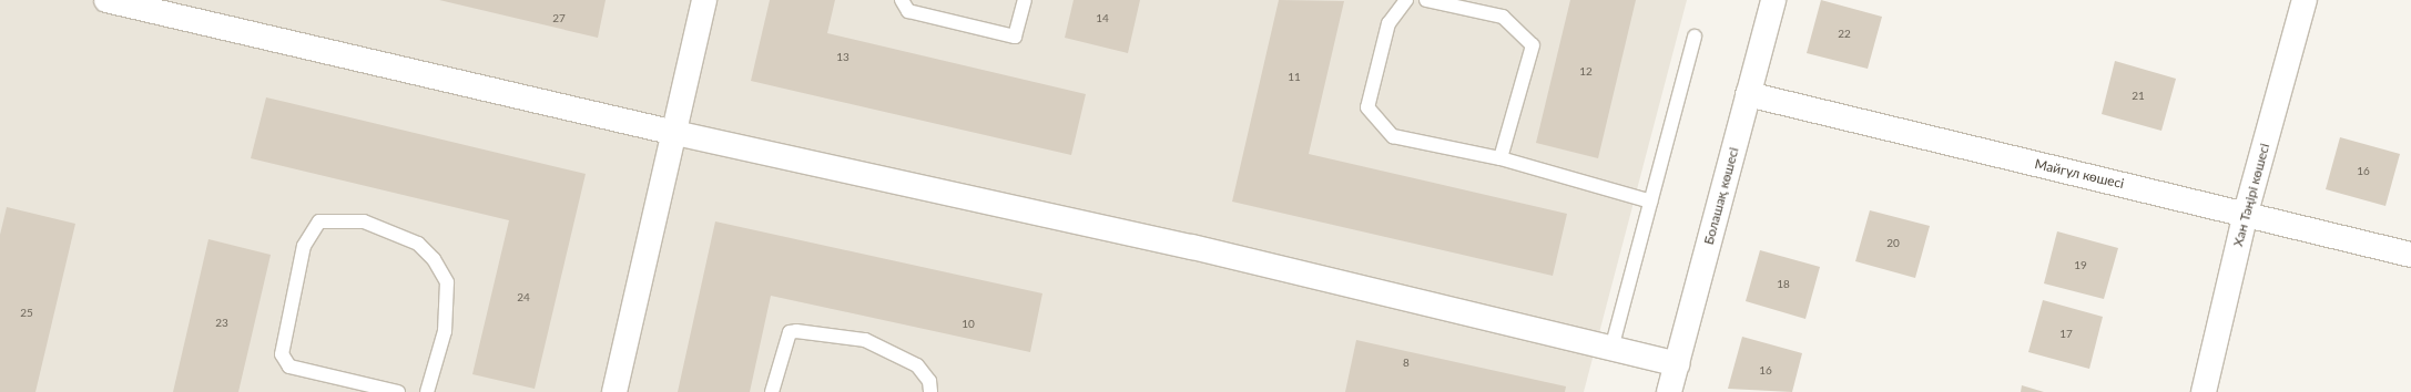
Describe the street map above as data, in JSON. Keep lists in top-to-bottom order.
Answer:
{
  "streets": {
    "street": ["Майгүл көшесі", "Хан Тәңірі көшесі", "Болашақ көшесі"]
  },
  "crossings": [
    ["Майгүл көшесі", "Хан Тәңірі көшесі"],
    ["Майгүл көшесі", "Болашақ көшесі"]
  ],
  "house_numbers": [
    "27",
    "14",
    "22",
    "13",
    "12",
    "11",
    "21",
    "16",
    "20",
    "19",
    "18",
    "24",
    "25",
    "23",
    "10",
    "17",
    "8",
    "16"
  ]
}
